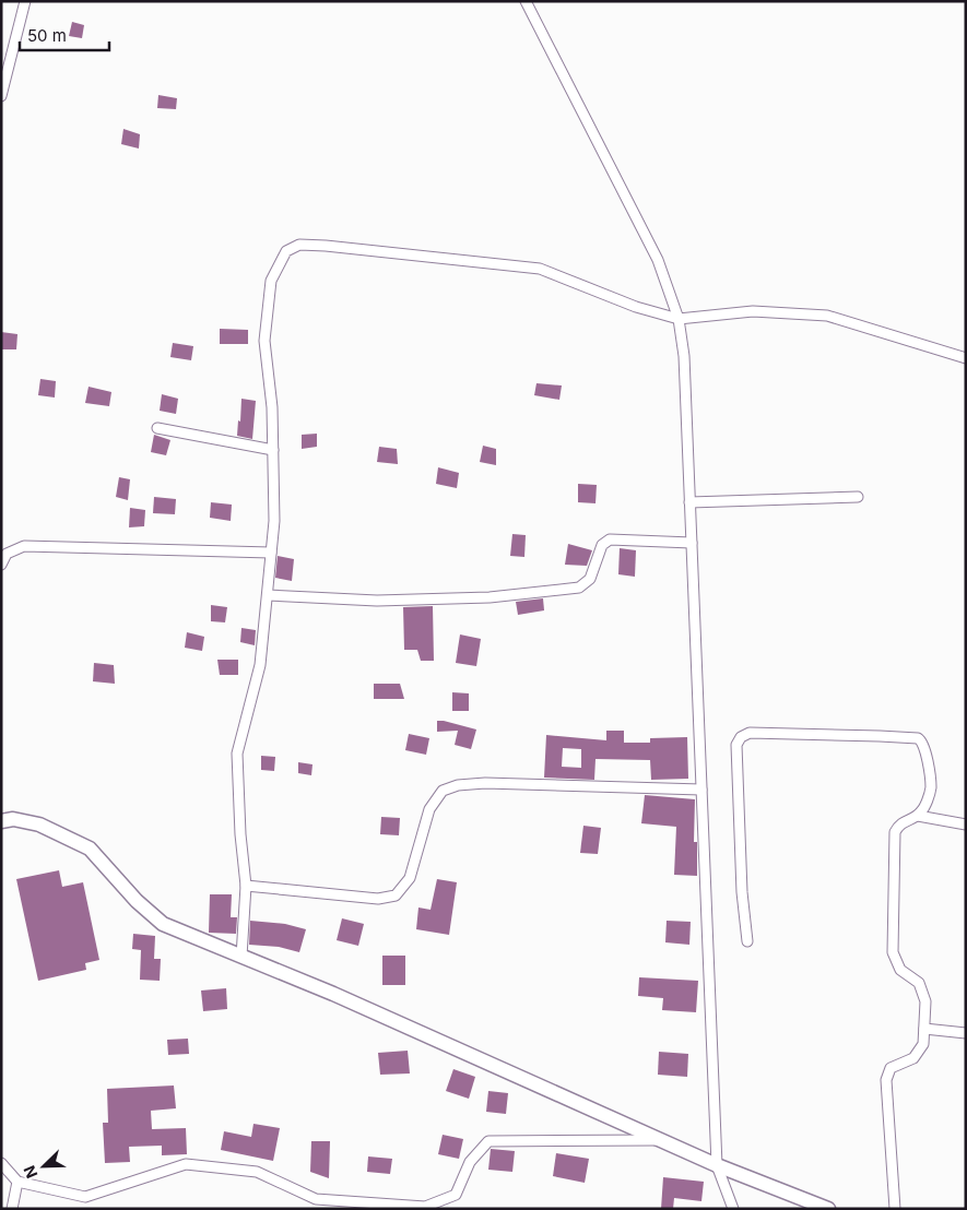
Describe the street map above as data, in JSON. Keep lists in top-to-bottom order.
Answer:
{
  "scale_bar": "50 m",
  "north": "bottom left"
}
